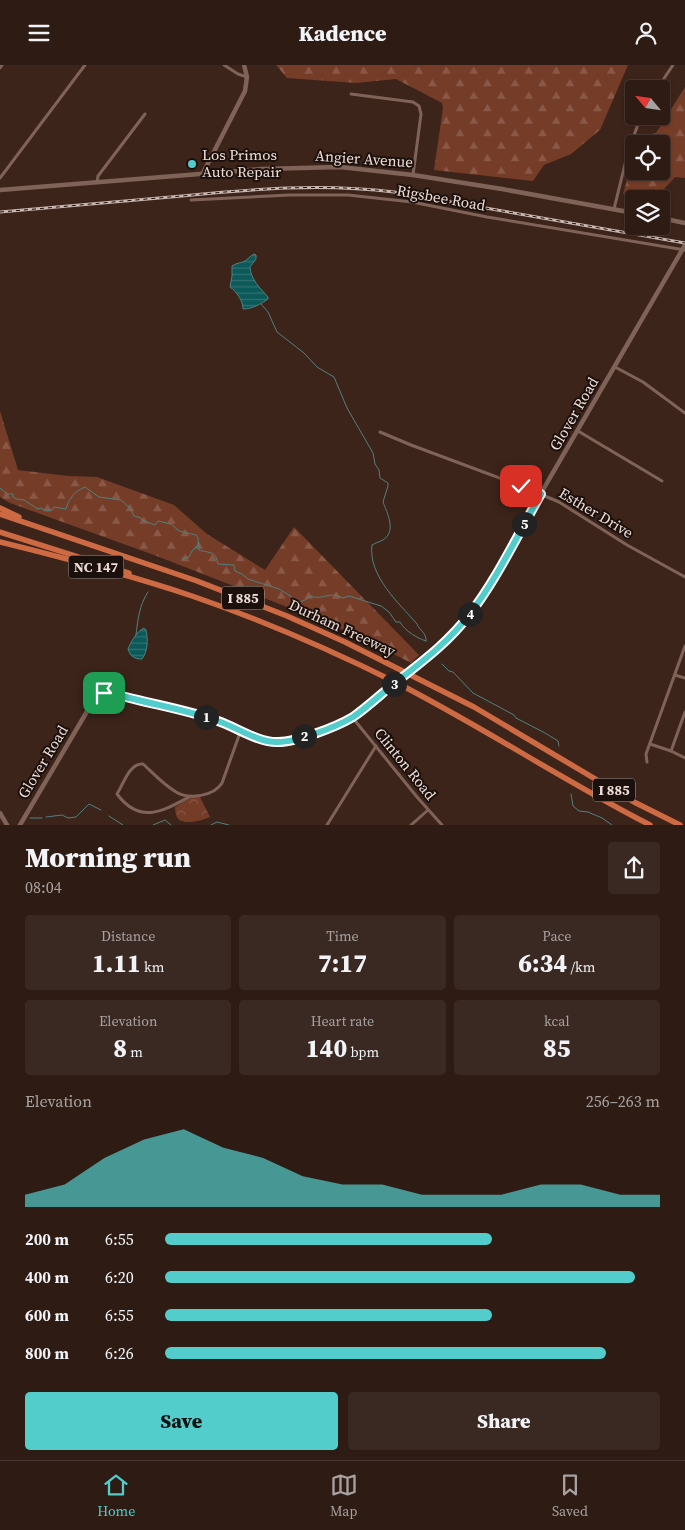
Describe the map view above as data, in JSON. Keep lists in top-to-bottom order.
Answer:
{
  "streets": {
    "highway": ["NC 147", "I 885", "Durham Freeway"],
    "street": [
      "Angier Avenue",
      "Rigsbee Road",
      "Glover Road",
      "Esther Drive",
      "Clinton Road"
    ]
  },
  "crossings": [
    ["Rigsbee Road", "Glover Road"],
    ["Glover Road", "Esther Drive"],
    ["Glover Road", "Clinton Road"],
    ["I 885", "Durham Freeway"]
  ],
  "places": ["Los Primos Auto Repair"],
  "north": "top left",
  "page": {
    "header": "Kadence",
    "pins": [
      "5",
      "4",
      "3",
      "1",
      "2"
    ],
    "heading": ["Morning run", "08:04"],
    "stats": [
      ["Distance", "1.11 km"],
      ["Time", "7:17"],
      ["Pace", "6:34 /km"],
      ["Elevation", "8 m"],
      ["Heart rate", "140 bpm"],
      ["kcal", "85"]
    ],
    "chart": ["Elevation", "256–263 m"],
    "list": [
      {
        "name": "200 m",
        "note": "6:55"
      },
      {
        "name": "400 m",
        "note": "6:20"
      },
      {
        "name": "600 m",
        "note": "6:55"
      },
      {
        "name": "800 m",
        "note": "6:26"
      }
    ],
    "buttons": ["Save", "Share"],
    "tabs": ["Home", "Map", "Saved"]
  }
}
